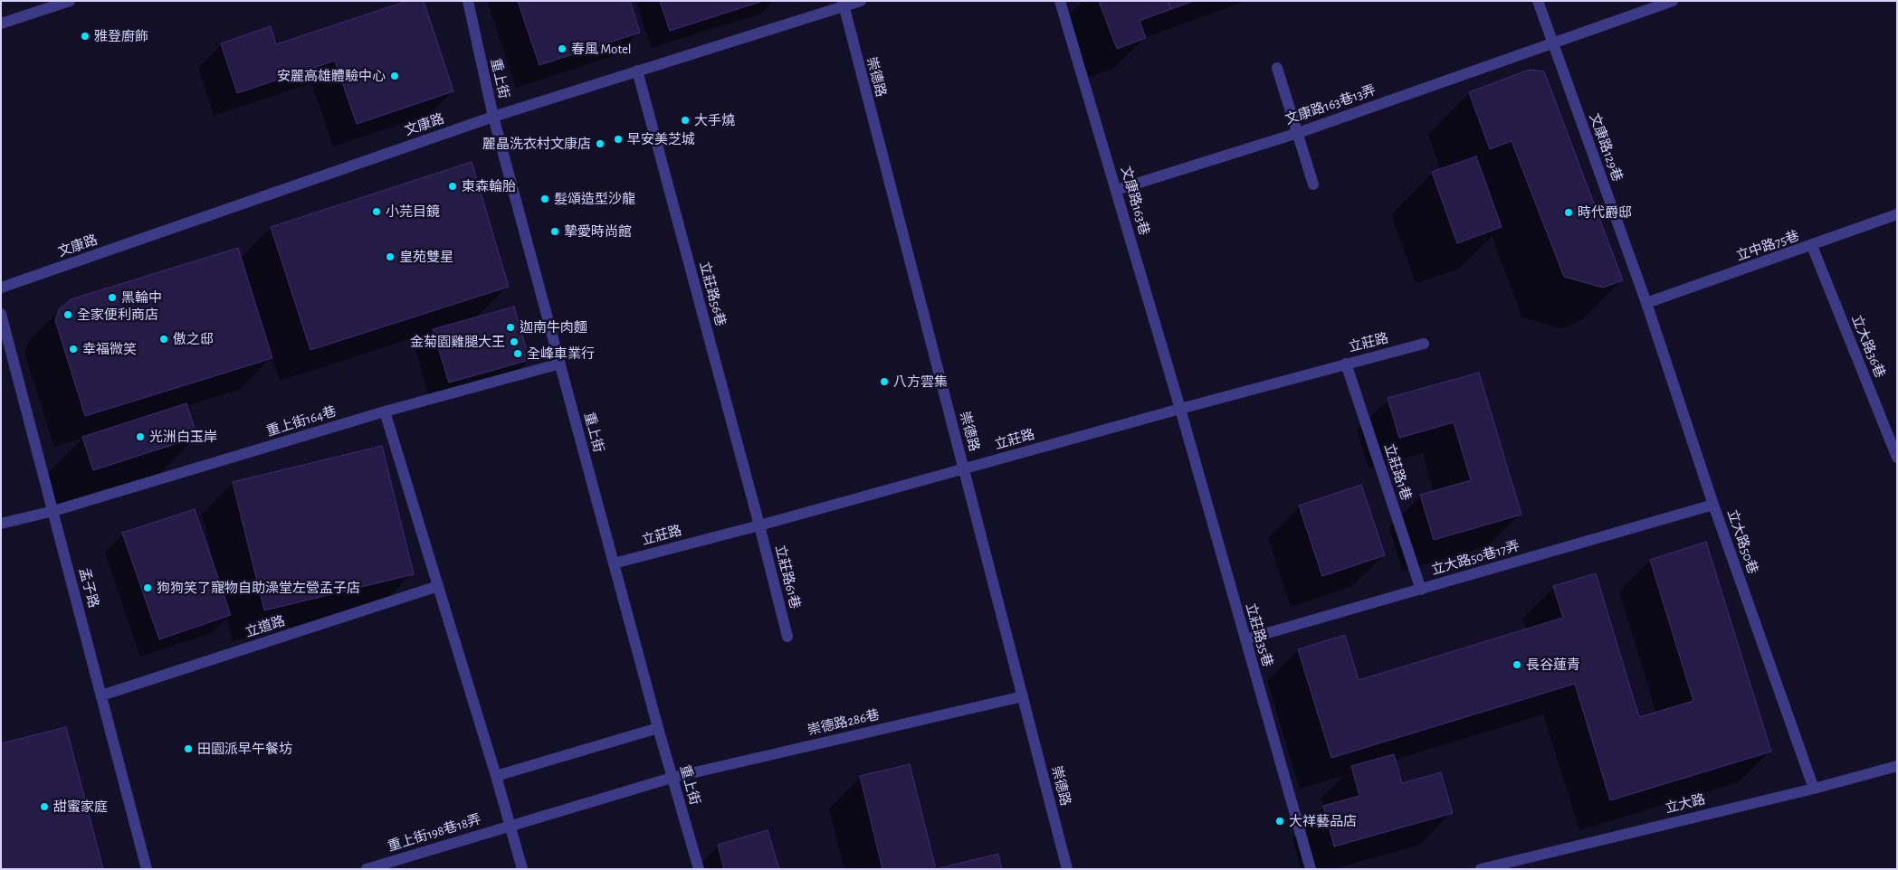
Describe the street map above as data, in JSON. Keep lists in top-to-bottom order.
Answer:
{
  "streets": {
    "street": [
      "崇德路",
      "重上街",
      "文康路163巷13弄",
      "文康路",
      "文康路129巷",
      "文康路163巷",
      "立中路75巷",
      "立莊路56巷",
      "立莊路",
      "立大路36巷",
      "重上街164巷",
      "立莊路1巷",
      "立大路50巷",
      "立大路50巷17弄",
      "立莊路61巷",
      "孟子路",
      "立道路",
      "立莊路35巷",
      "崇德路286巷",
      "立大路",
      "重上街198巷18弄"
    ]
  },
  "crossings": [
    ["崇德路", "文康路"],
    ["崇德路", "立莊路"],
    ["崇德路", "崇德路286巷"],
    ["重上街", "文康路"],
    ["重上街", "立莊路"],
    ["重上街", "重上街164巷"],
    ["重上街", "崇德路286巷"],
    ["文康路163巷13弄", "文康路129巷"],
    ["文康路163巷13弄", "文康路163巷"],
    ["文康路", "立莊路56巷"],
    ["文康路129巷", "立中路75巷"],
    ["文康路129巷", "立大路50巷"],
    ["文康路163巷", "立莊路"],
    ["文康路163巷", "立莊路35巷"],
    ["立中路75巷", "立大路36巷"],
    ["立中路75巷", "立大路50巷"],
    ["立莊路56巷", "立莊路"],
    ["立莊路56巷", "立莊路61巷"],
    ["立莊路", "立莊路1巷"],
    ["立莊路", "立莊路61巷"],
    ["立莊路", "立莊路35巷"],
    ["重上街164巷", "孟子路"],
    ["立莊路1巷", "立大路50巷17弄"],
    ["立大路50巷", "立大路50巷17弄"],
    ["立大路50巷", "立大路"],
    ["立大路50巷17弄", "立莊路35巷"],
    ["孟子路", "立道路"],
    ["崇德路286巷", "重上街198巷18弄"]
  ],
  "places": [
    "雅登廚飾",
    "春風 Motel",
    "安麗高雄體驗中心",
    "大手燒",
    "早安美芝城",
    "麗晶洗衣村文康店",
    "東森輪胎",
    "髮頌造型沙龍",
    "小芫目鏡",
    "時代爵邸",
    "摯愛時尚館",
    "皇苑雙星",
    "黑輪中",
    "全家便利商店",
    "迦南牛肉麵",
    "傲之邸",
    "金菊園雞腿大王",
    "幸福微笑",
    "全峰車業行",
    "八方雲集",
    "光洲白玉岸",
    "狗狗笑了寵物自助澡堂左營孟子店",
    "長谷蓮青",
    "田園派早午餐坊",
    "甜蜜家庭",
    "大祥藝品店"
  ]
}
